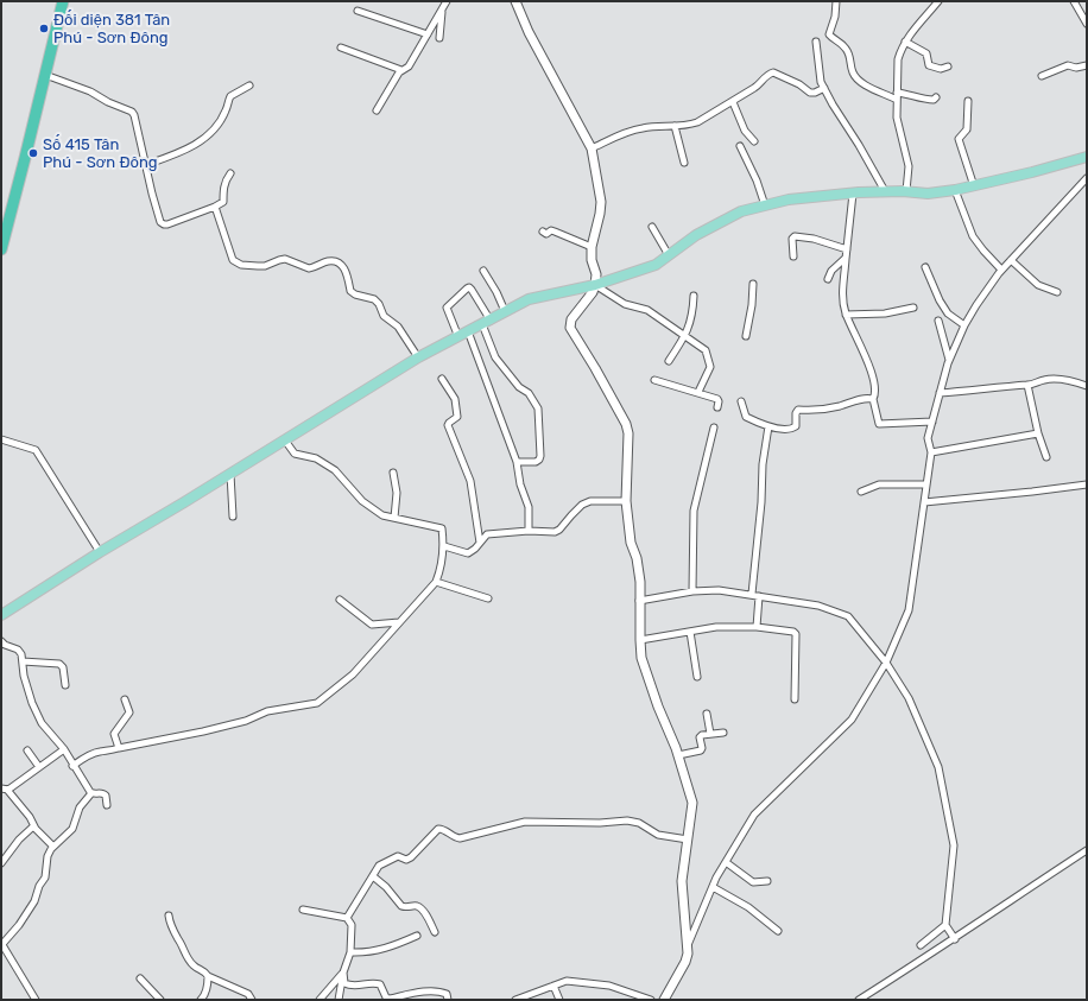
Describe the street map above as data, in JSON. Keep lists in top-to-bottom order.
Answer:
{
  "places": ["Đối diện 381 Tân Phú - Sơn Đông", "Số 415 Tân Phú - Sơn Đông"]
}
